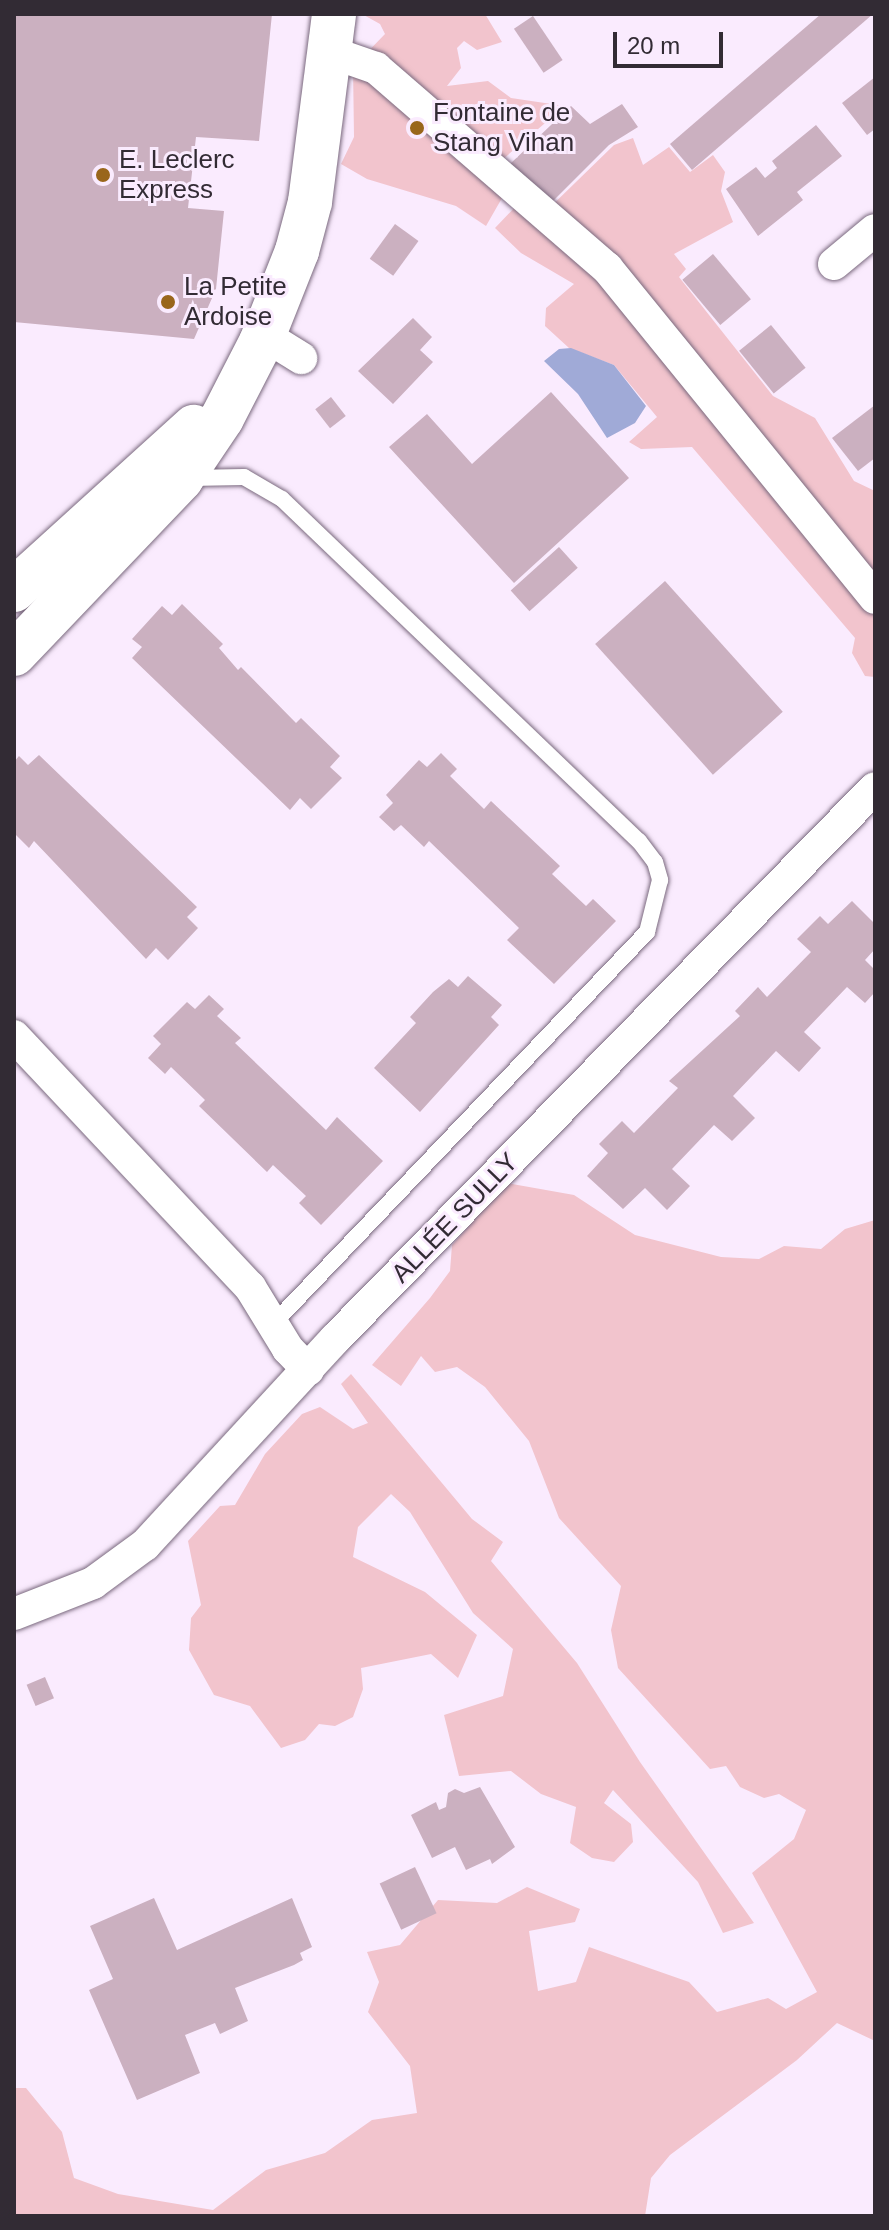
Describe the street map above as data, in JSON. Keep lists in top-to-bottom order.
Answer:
{
  "streets": {
    "street": ["ALLÉE SULLY"]
  },
  "places": ["Fontaine de Stang Vihan", "E. Leclerc Express", "La Petite Ardoise"],
  "scale_bar": "20 m"
}
